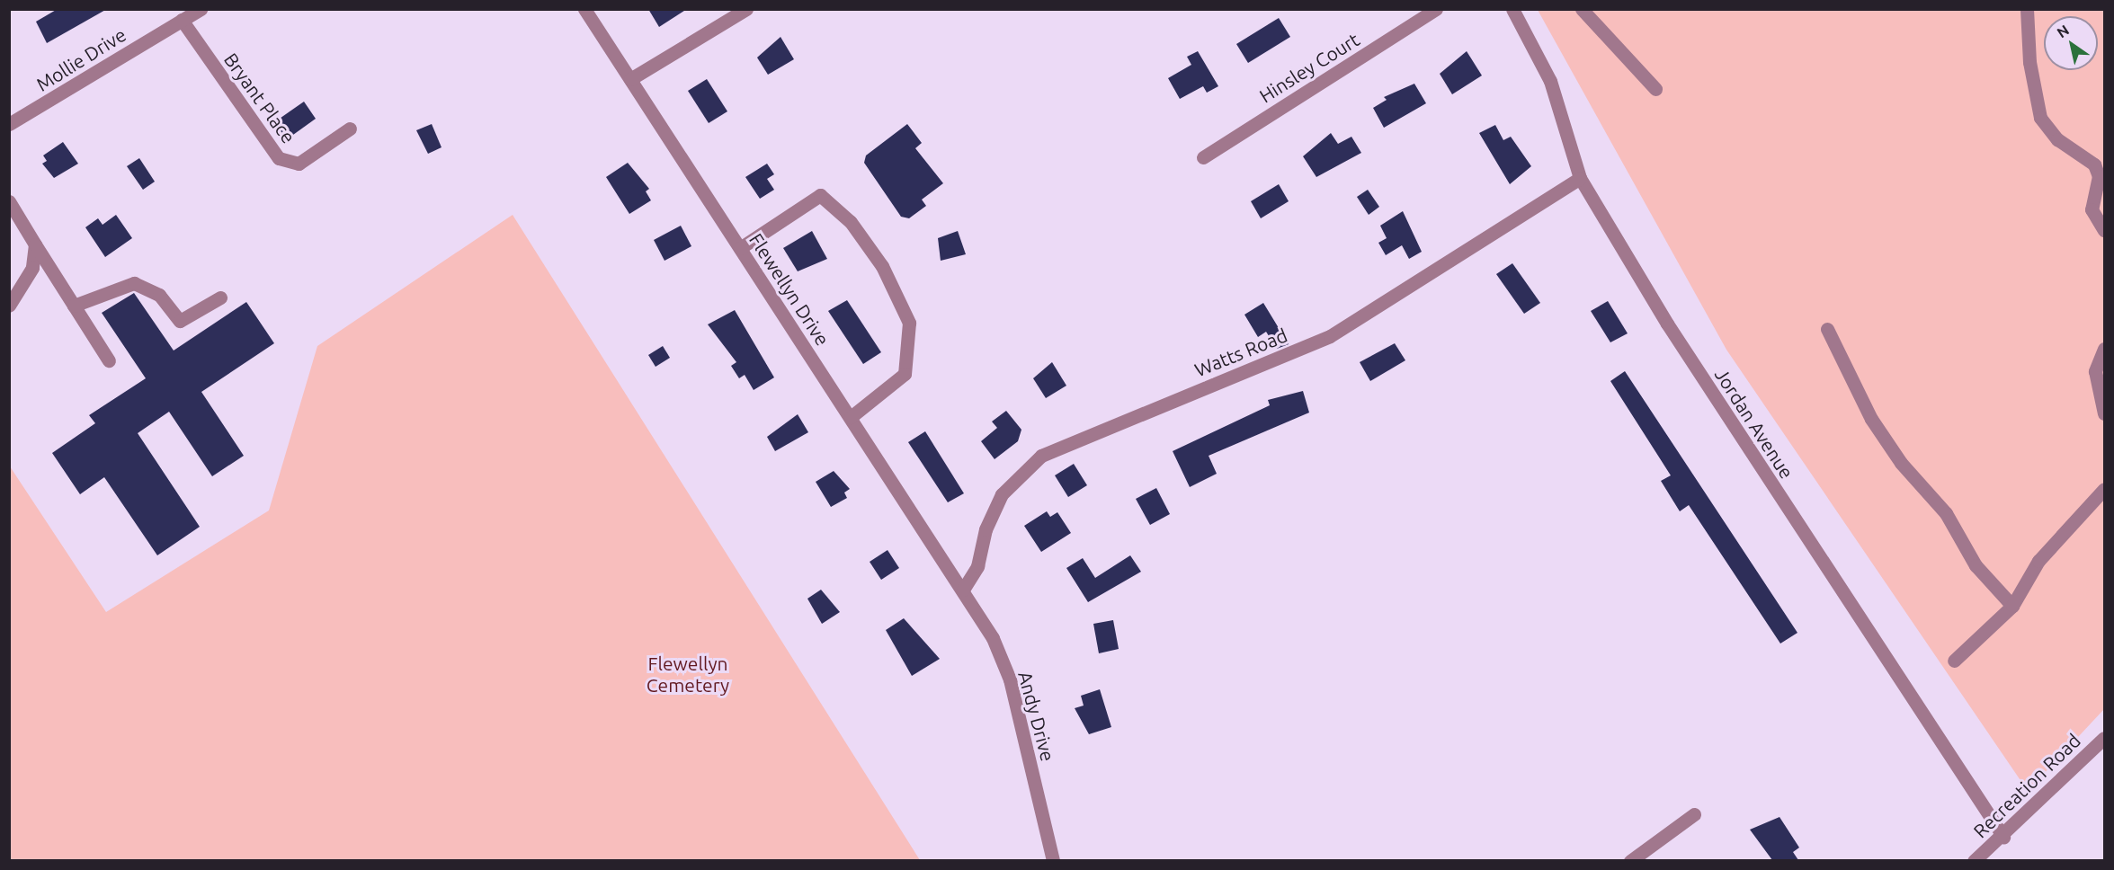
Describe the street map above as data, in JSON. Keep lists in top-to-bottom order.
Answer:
{
  "streets": {
    "street": [
      "Mollie Drive",
      "Hinsley Court",
      "Bryant Place",
      "Flewellyn Drive",
      "Watts Road",
      "Jordan Avenue",
      "Andy Drive",
      "Recreation Road"
    ]
  },
  "crossings": [
    ["Mollie Drive", "Bryant Place"],
    ["Flewellyn Drive", "Watts Road"],
    ["Flewellyn Drive", "Andy Drive"],
    ["Watts Road", "Jordan Avenue"],
    ["Watts Road", "Andy Drive"],
    ["Jordan Avenue", "Recreation Road"]
  ],
  "parks": ["Flewellyn Cemetery"],
  "north": "top left"
}
